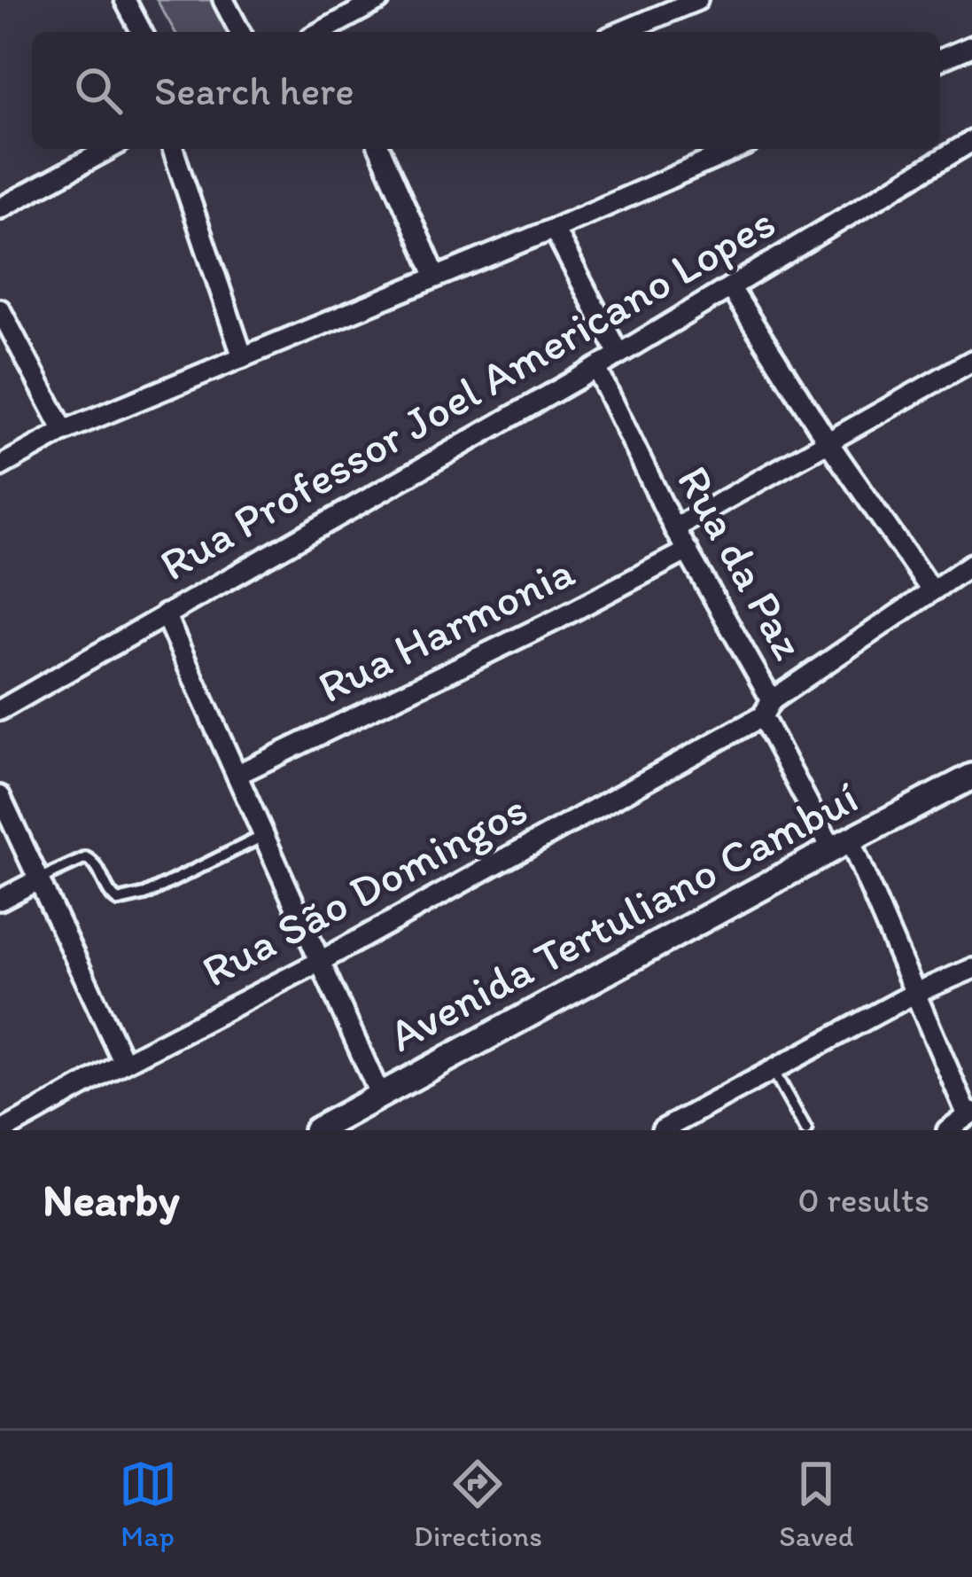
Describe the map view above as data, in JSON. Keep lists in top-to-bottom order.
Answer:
{
  "streets": {
    "main road": ["Avenida Tertuliano Cambuí"],
    "street": [
      "Rua Professor Joel Americano Lopes",
      "Rua da Paz",
      "Rua Harmonia",
      "Rua São Domingos"
    ]
  },
  "crossings": [
    ["Rua Professor Joel Americano Lopes", "Rua da Paz"],
    ["Rua da Paz", "Rua Harmonia"],
    ["Rua da Paz", "Rua São Domingos"],
    ["Rua da Paz", "Avenida Tertuliano Cambuí"]
  ],
  "page": {
    "search": "Search here",
    "heading": ["Nearby", "0 results"],
    "nav": ["Map", "Directions", "Saved"]
  }
}
